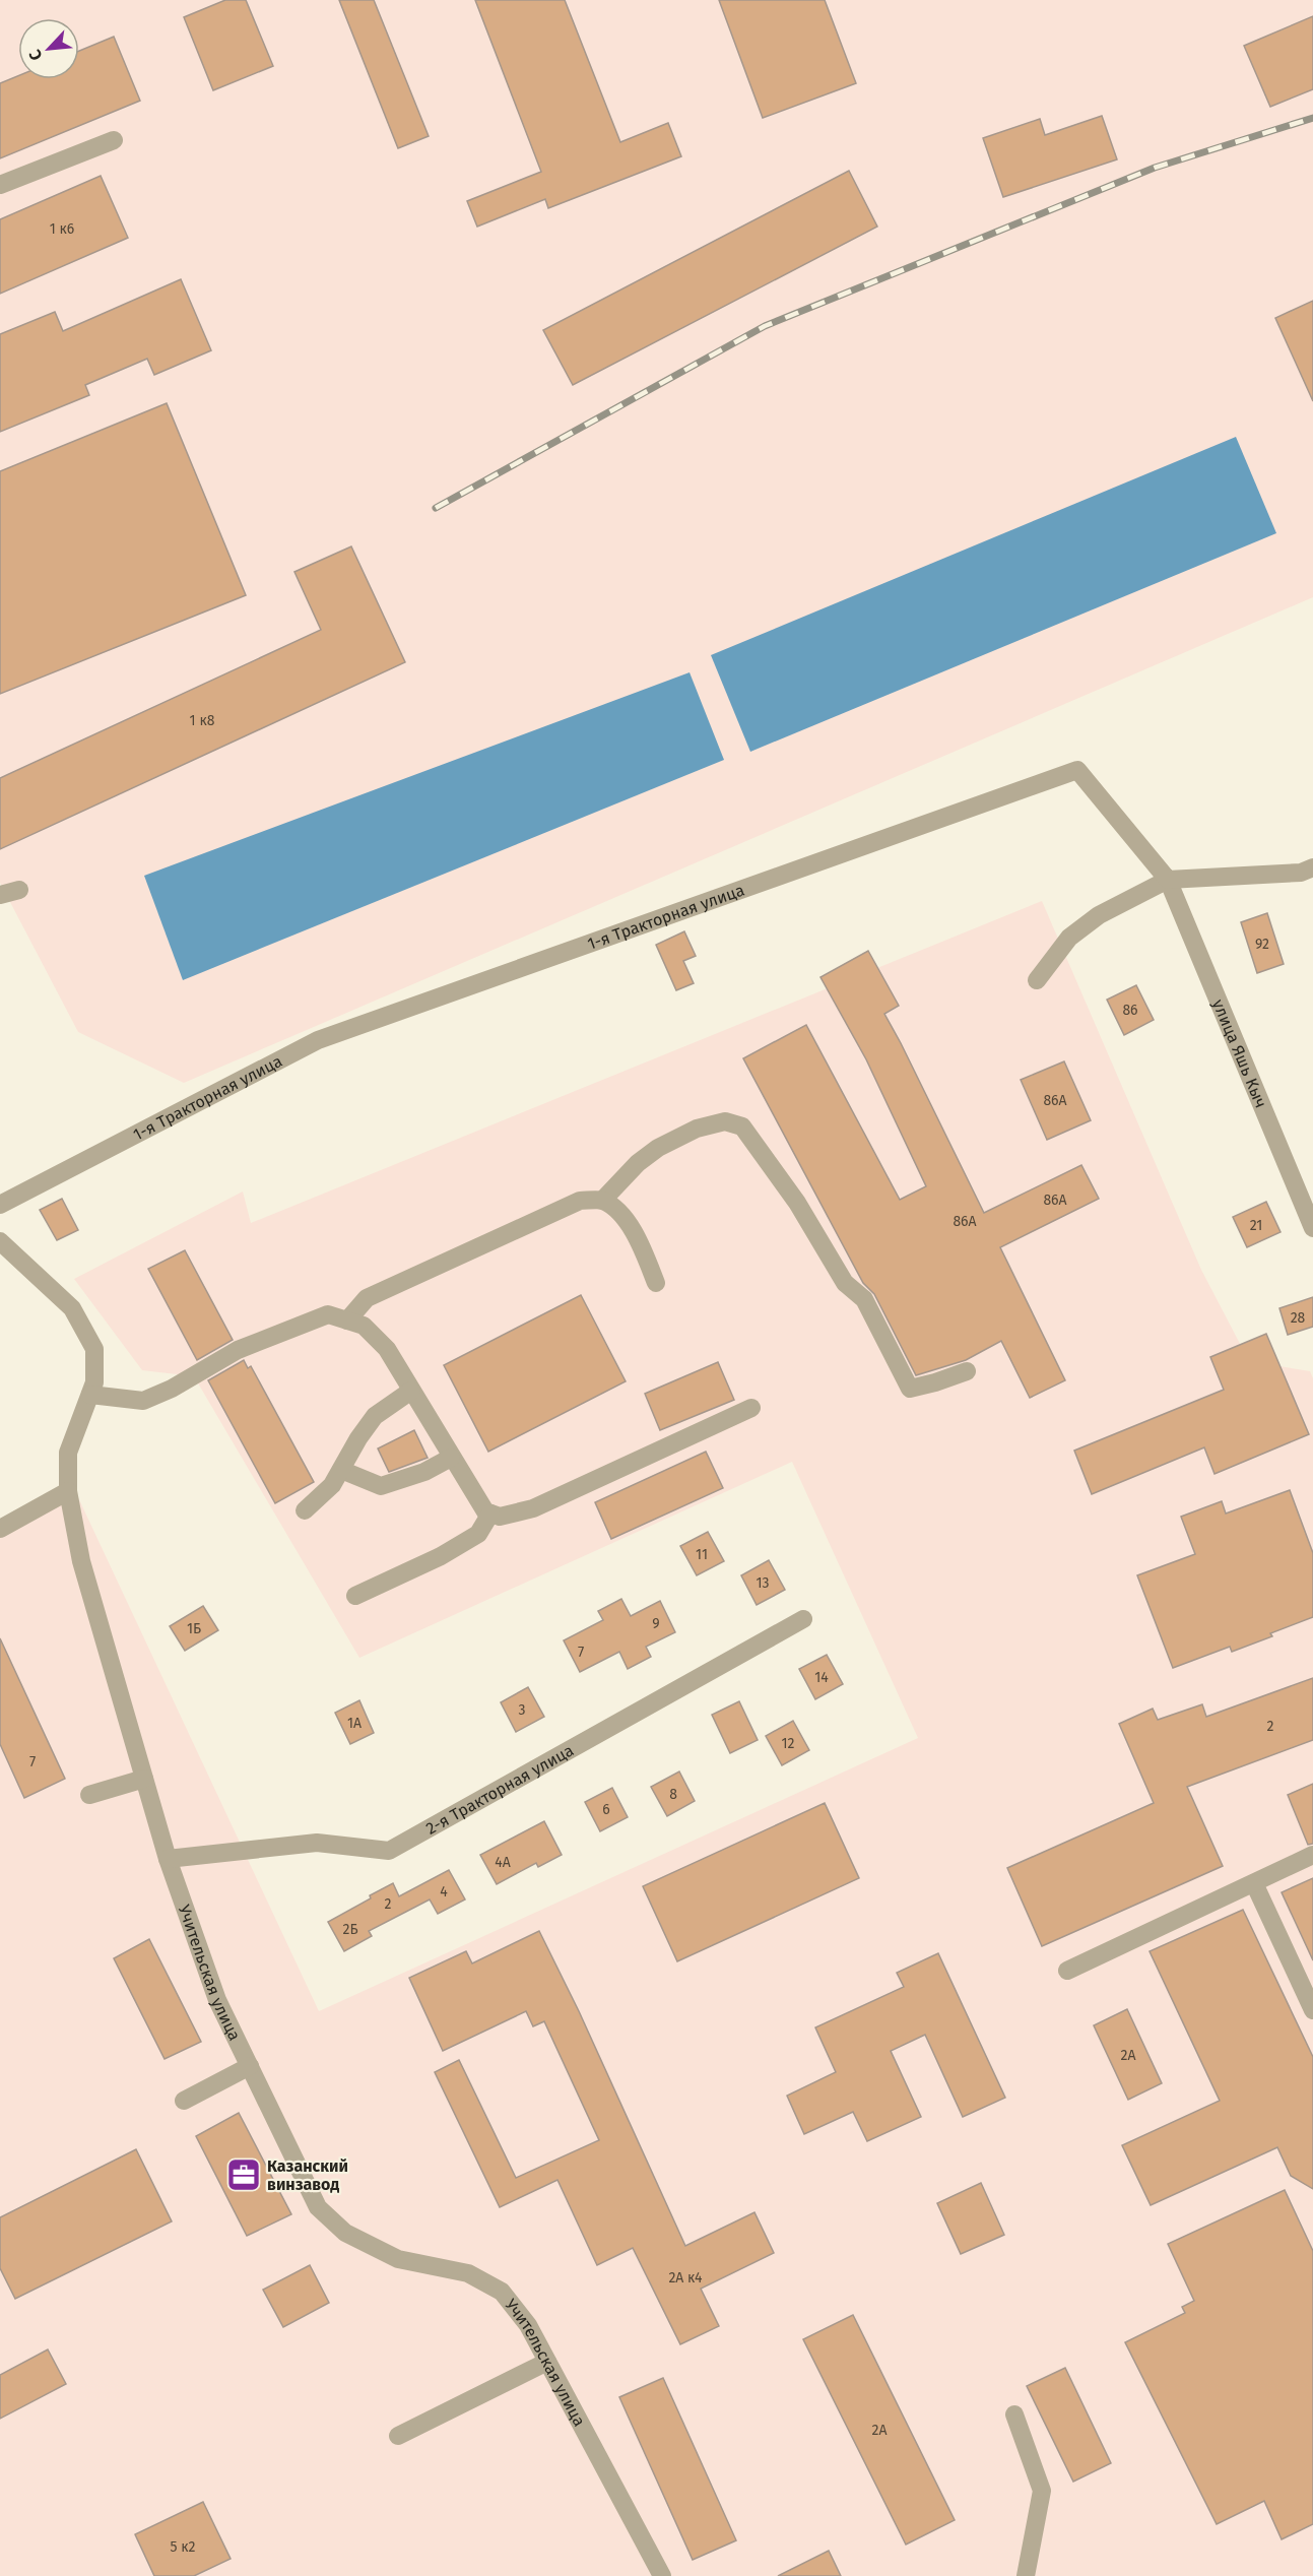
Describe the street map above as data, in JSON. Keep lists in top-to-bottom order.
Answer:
{
  "streets": {
    "street": [
      "1-я Тракторная улица",
      "улица Яшь Кыч",
      "2-я Тракторная улица",
      "Учительская улица"
    ]
  },
  "crossings": [
    ["1-я Тракторная улица", "улица Яшь Кыч"],
    ["2-я Тракторная улица", "Учительская улица"]
  ],
  "places": {
    "office": ["Казанский винзавод"]
  },
  "house_numbers": [
    "1 к6",
    "1 к8",
    "92",
    "86",
    "86А",
    "86А",
    "86А",
    "21",
    "28",
    "11",
    "13",
    "9",
    "1Б",
    "7",
    "14",
    "3",
    "1А",
    "2",
    "12",
    "7",
    "8",
    "6",
    "4А",
    "4",
    "2",
    "2Б",
    "2А",
    "2А к4",
    "2А",
    "5 к2"
  ],
  "north": "bottom left"
}
